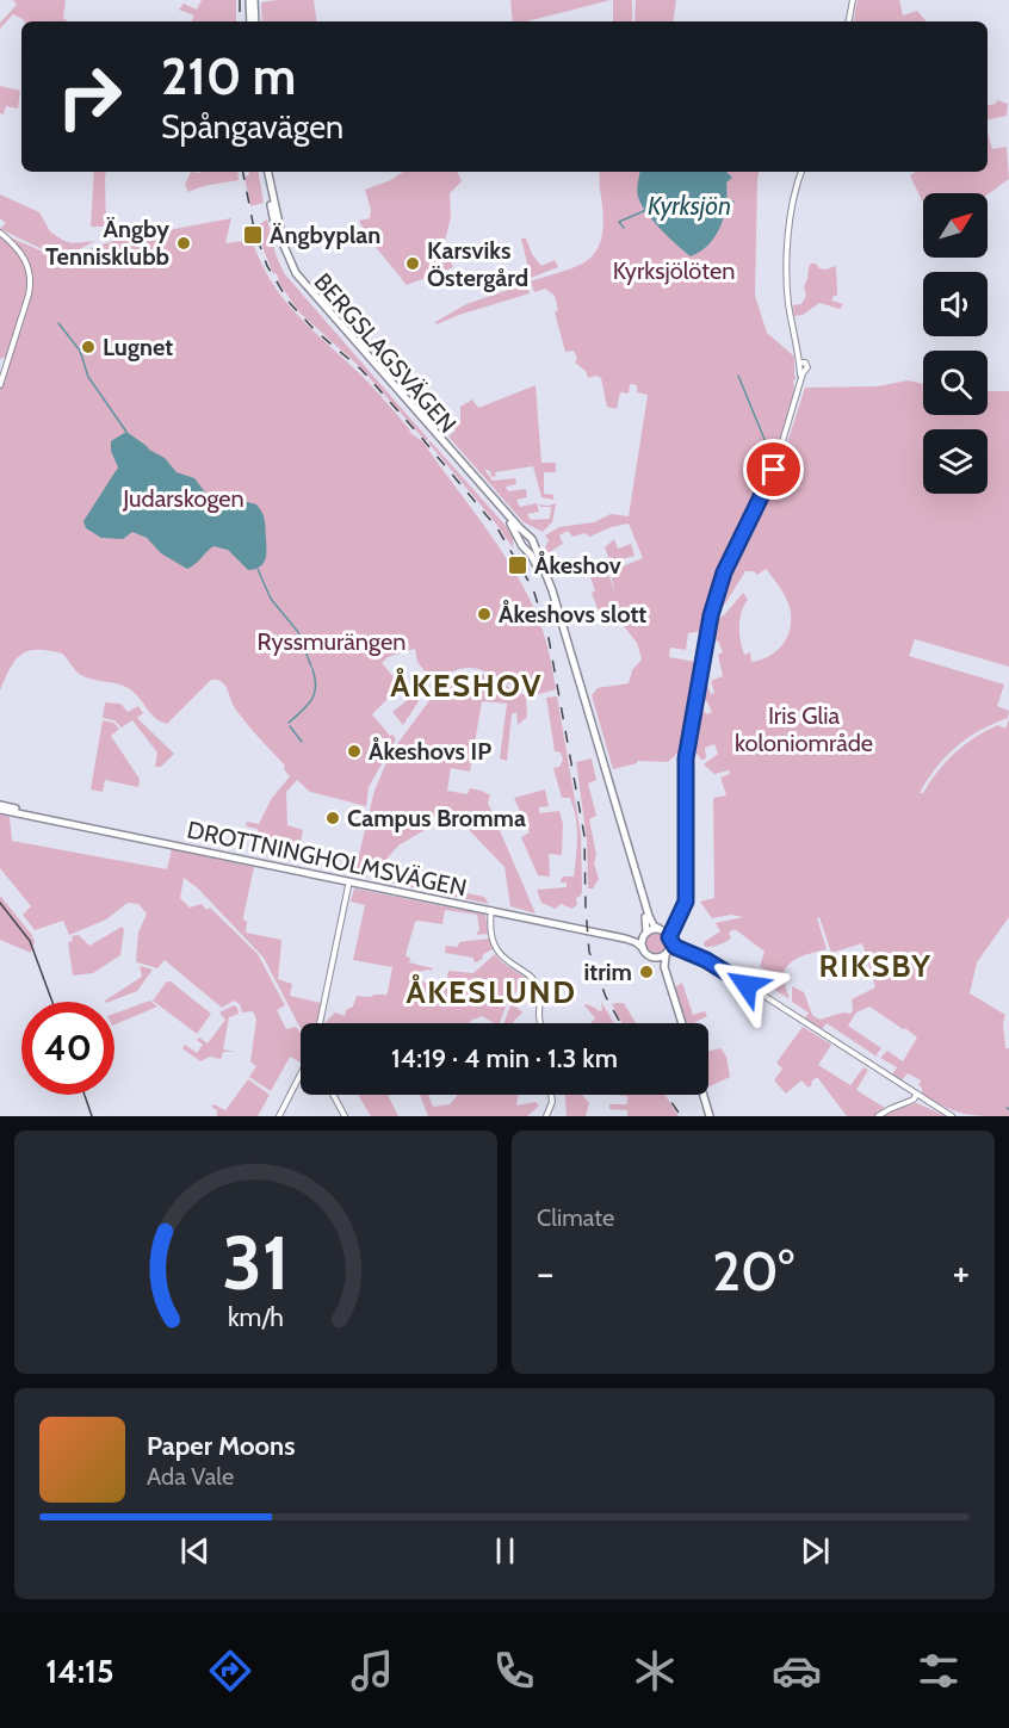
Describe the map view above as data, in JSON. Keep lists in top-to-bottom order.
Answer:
{
  "streets": {
    "main road": ["BERGSLAGSVÄGEN", "DROTTNINGHOLMSVÄGEN"]
  },
  "crossings": [
    ["BERGSLAGSVÄGEN", "DROTTNINGHOLMSVÄGEN"]
  ],
  "districts": ["ÅKESHOV", "RIKSBY", "ÅKESLUND"],
  "water": ["Kyrksjön"],
  "parks": [
    "Kyrksjölöten",
    "Judarskogen",
    "Ryssmurängen",
    "Iris Glia koloniområde"
  ],
  "places": {
    "transit": ["Ängbyplan", "Åkeshov"],
    "other": [
      "Ängby Tennisklubb",
      "Karsviks Östergård",
      "Lugnet",
      "Åkeshovs slott",
      "Åkeshovs IP",
      "Campus Bromma",
      "itrim"
    ]
  },
  "north": "top right",
  "page": {
    "turn": ["210 m", "Spångavägen"],
    "limit": "40",
    "trip": "14:19 · 4 min · 1.3 km",
    "tile": "Climate",
    "heat": ["−", "20°", "+"],
    "song": ["Paper Moons", "Ada Vale"],
    "tabs": "14:15",
    "gauge": ["31", "km/h"]
  }
}
